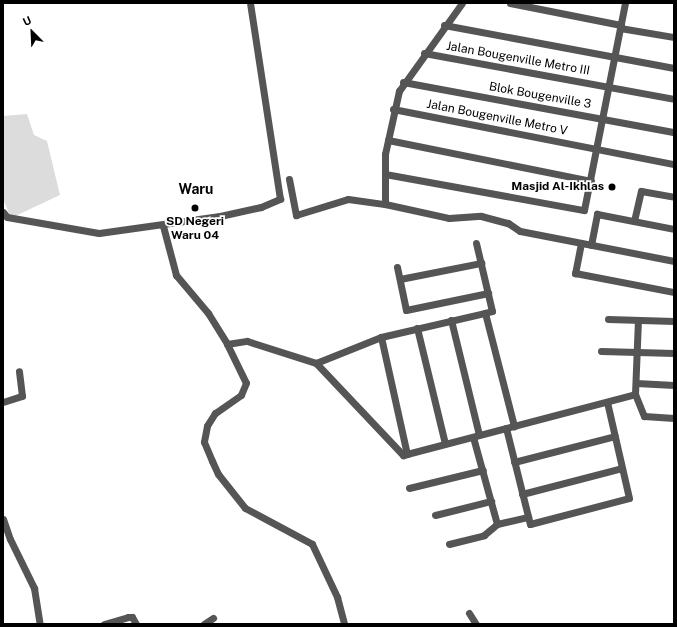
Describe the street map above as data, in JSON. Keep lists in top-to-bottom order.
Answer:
{
  "streets": {
    "street": ["Jalan Bougenville Metro III", "Blok Bougenville 3", "Jalan Bougenville Metro V"]
  },
  "districts": ["Waru"],
  "places": ["Masjid Al-Ikhlas", "SD Negeri Waru 04"],
  "north": "top left"
}
